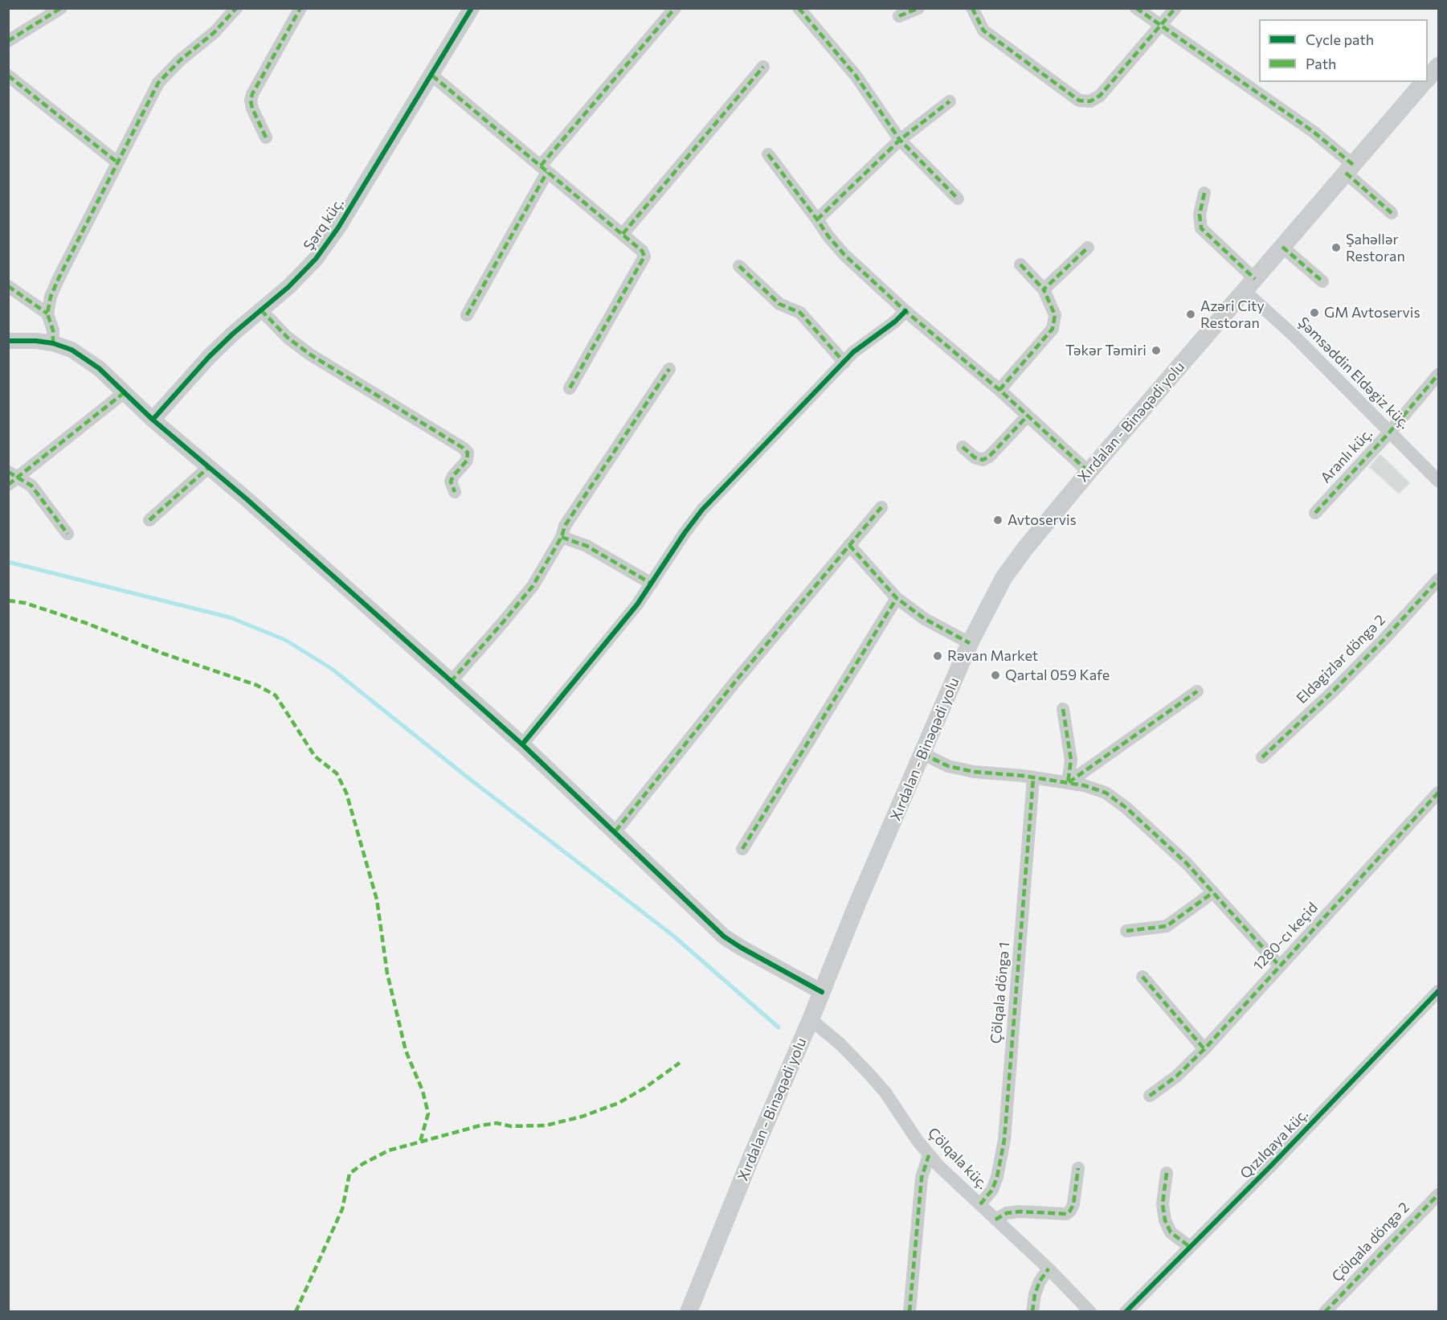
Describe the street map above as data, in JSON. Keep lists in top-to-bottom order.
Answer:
{
  "streets": {
    "main road": ["Xırdalan - Binəqədi yolu"],
    "street": [
      "Şərq küç.",
      "Şəmsəddin Eldəgiz küç.",
      "Aranlı küç.",
      "Eldəgizlər döngə 2",
      "1280-cı keçid",
      "Çölqala döngə 1",
      "Qızılqaya küç.",
      "Çölqala küç.",
      "Çölqala döngə 2"
    ]
  },
  "crossings": [
    ["Şəmsəddin Eldəgiz küç.", "Xırdalan - Binəqədi yolu"],
    ["Şəmsəddin Eldəgiz küç.", "Aranlı küç."],
    ["Xırdalan - Binəqədi yolu", "Çölqala küç."],
    ["Çölqala döngə 1", "Çölqala küç."]
  ],
  "places": [
    "Şahəllər Restoran",
    "GM Avtoservis",
    "Azəri City Restoran",
    "Təkər Təmiri",
    "Avtoservis",
    "Rəvan Market",
    "Qartal 059 Kafe"
  ],
  "legend": ["Cycle path", "Path"]
}
